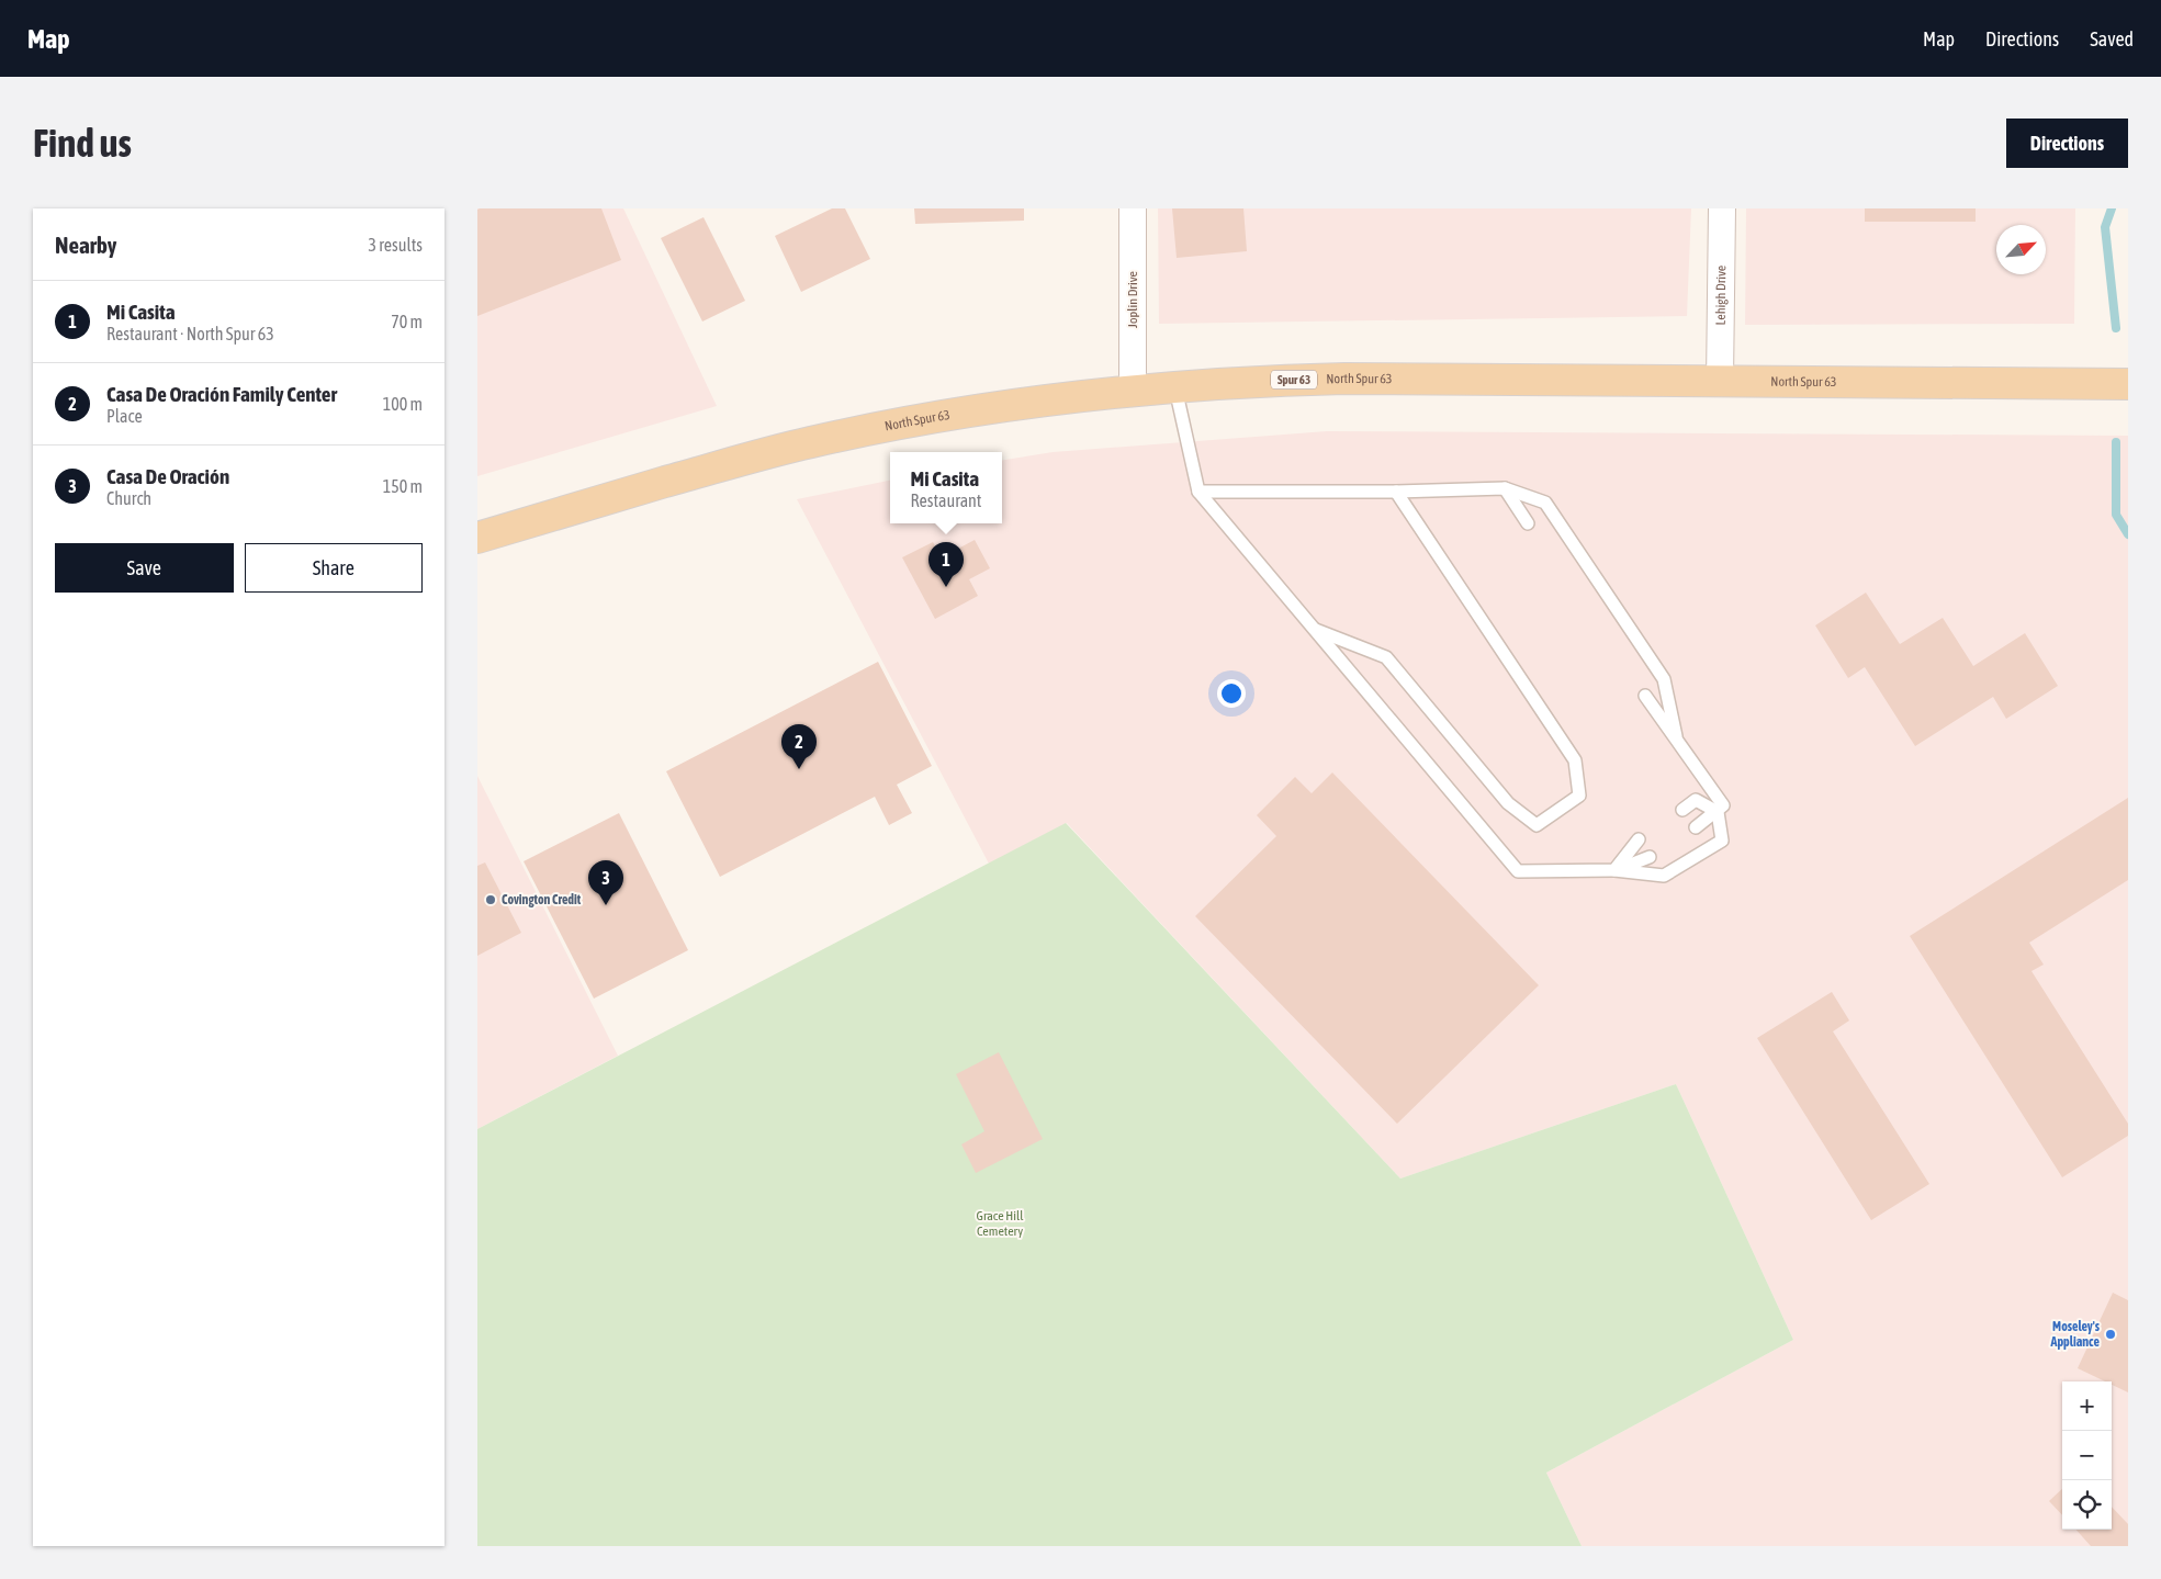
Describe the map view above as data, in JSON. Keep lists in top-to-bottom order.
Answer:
{
  "streets": {
    "main road": ["North Spur 63", "Spur 63"],
    "street": ["Lehigh Drive", "Joplin Drive"]
  },
  "crossings": [
    ["Lehigh Drive", "North Spur 63"],
    ["Joplin Drive", "North Spur 63"]
  ],
  "parks": ["Grace Hill Cemetery"],
  "places": ["Covington Credit", "Moseley's Appliance"],
  "north": "top right",
  "page": {
    "header": "Map",
    "nav": ["Map", "Directions", "Saved"],
    "buttons": [
      "Directions",
      ["Save", "Share"]
    ],
    "title": "Find us",
    "heading": ["Nearby", "3 results"],
    "list": [
      {
        "mark": "1",
        "name": "Mi Casita",
        "note": "Restaurant · North Spur 63",
        "value": "70 m"
      },
      {
        "mark": "2",
        "name": "Casa De Oración Family Center",
        "note": "Place",
        "value": "100 m"
      },
      {
        "mark": "3",
        "name": "Casa De Oración",
        "note": "Church",
        "value": "150 m"
      }
    ],
    "popup": ["Mi Casita", "Restaurant"],
    "pins": ["1", "2", "3"],
    "map_buttons": ["+", "−"]
  }
}
